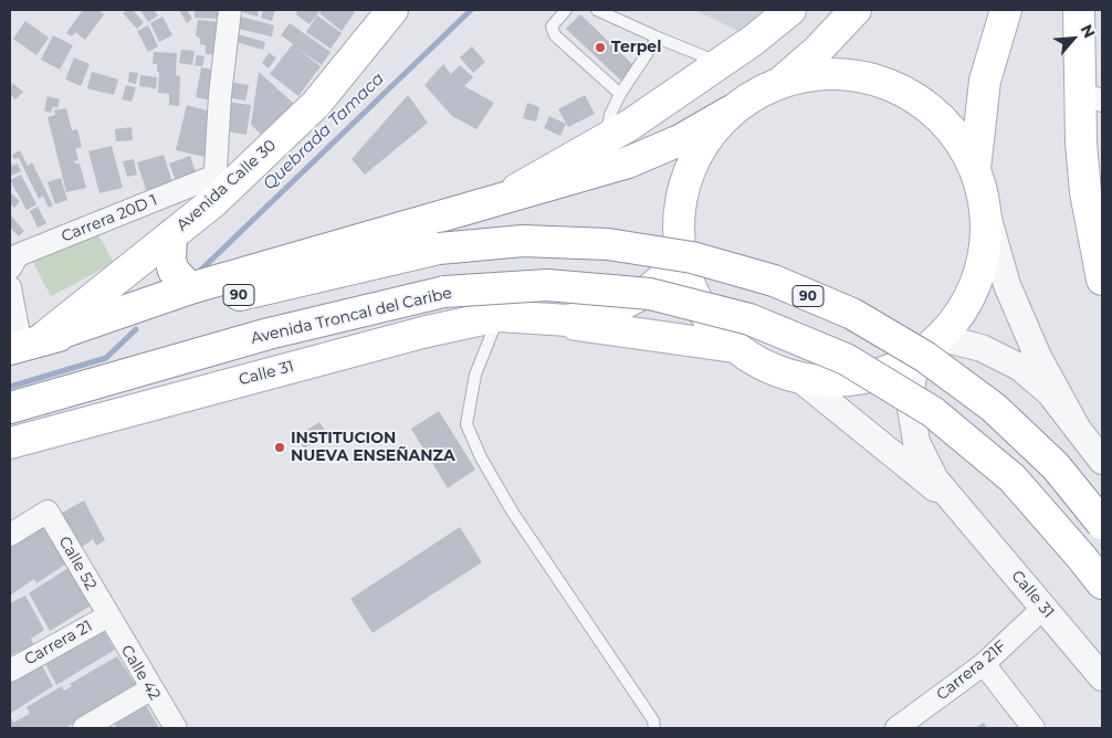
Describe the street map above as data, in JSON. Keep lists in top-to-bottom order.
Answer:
{
  "streets": {
    "main road": [
      "Avenida Calle 30",
      "90",
      "Avenida Troncal del Caribe",
      "Calle 31"
    ],
    "street": [
      "Carrera 20D 1",
      "Calle 52",
      "Carrera 21",
      "Carrera 21F",
      "Calle 42"
    ]
  },
  "crossings": [
    ["Avenida Calle 30", "Carrera 20D 1"],
    ["Avenida Calle 30", "90"],
    ["Calle 31", "Carrera 21F"],
    ["Calle 52", "Carrera 21"],
    ["Calle 52", "Calle 42"],
    ["Carrera 21", "Calle 42"]
  ],
  "water": ["Quebrada Tamaca"],
  "places": ["Terpel", "INSTITUCION NUEVA ENSEÑANZA"],
  "north": "top right"
}
